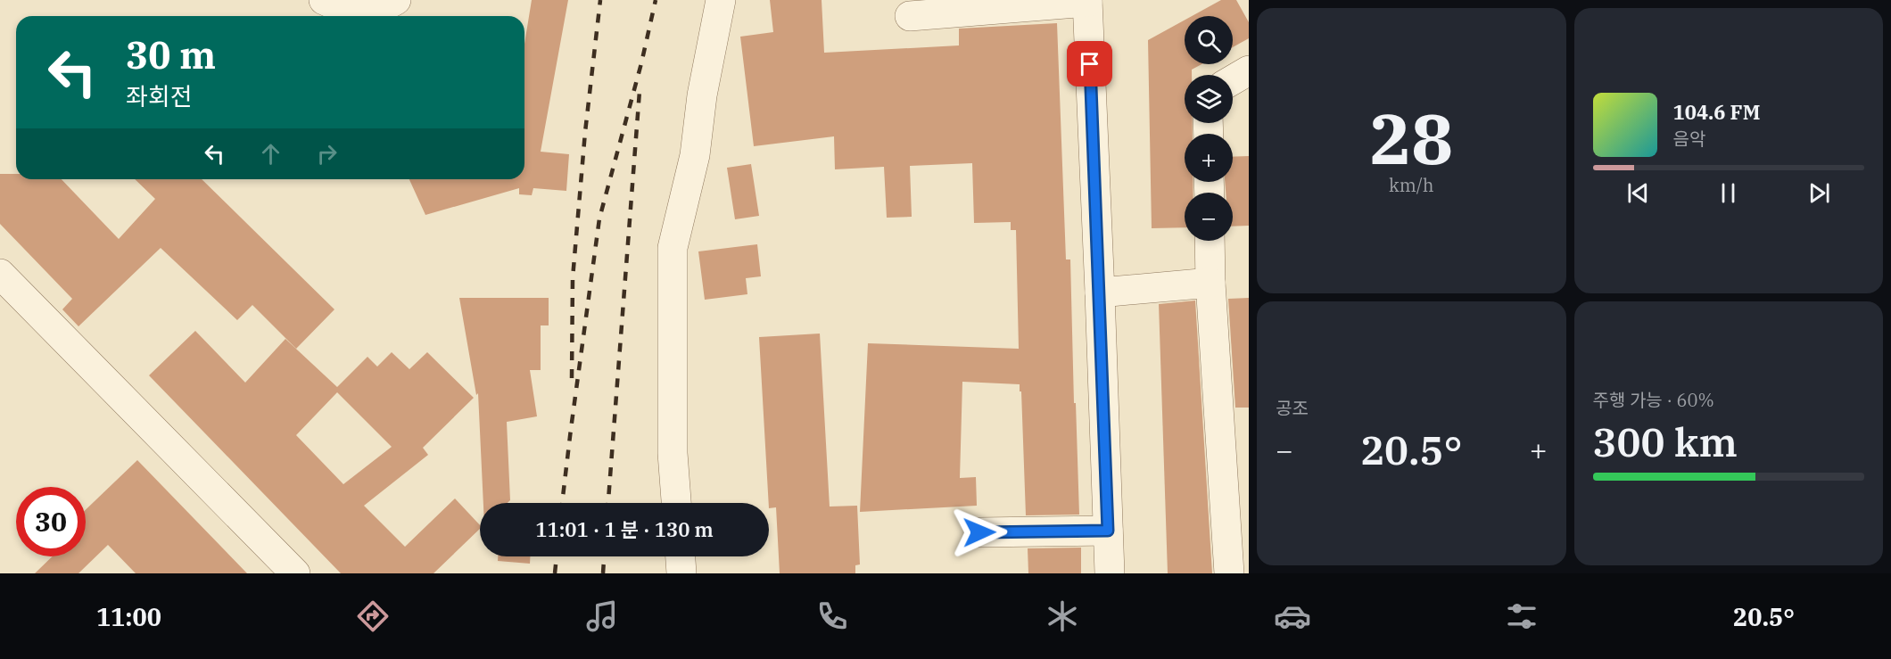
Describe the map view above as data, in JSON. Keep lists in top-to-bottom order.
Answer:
{
  "page": {
    "tile": [
      ["28", "km/h"],
      "공조",
      ["주행 가능 · 60%", "300 km"]
    ],
    "map_buttons": ["+", "−"],
    "turn": ["30 m", "좌회전"],
    "song": ["104.6 FM", "음악"],
    "heat": ["−", "20.5°", "+"],
    "limit": "30",
    "trip": "11:01 · 1 분 · 130 m",
    "tabs": ["11:00", "20.5°"]
  }
}
